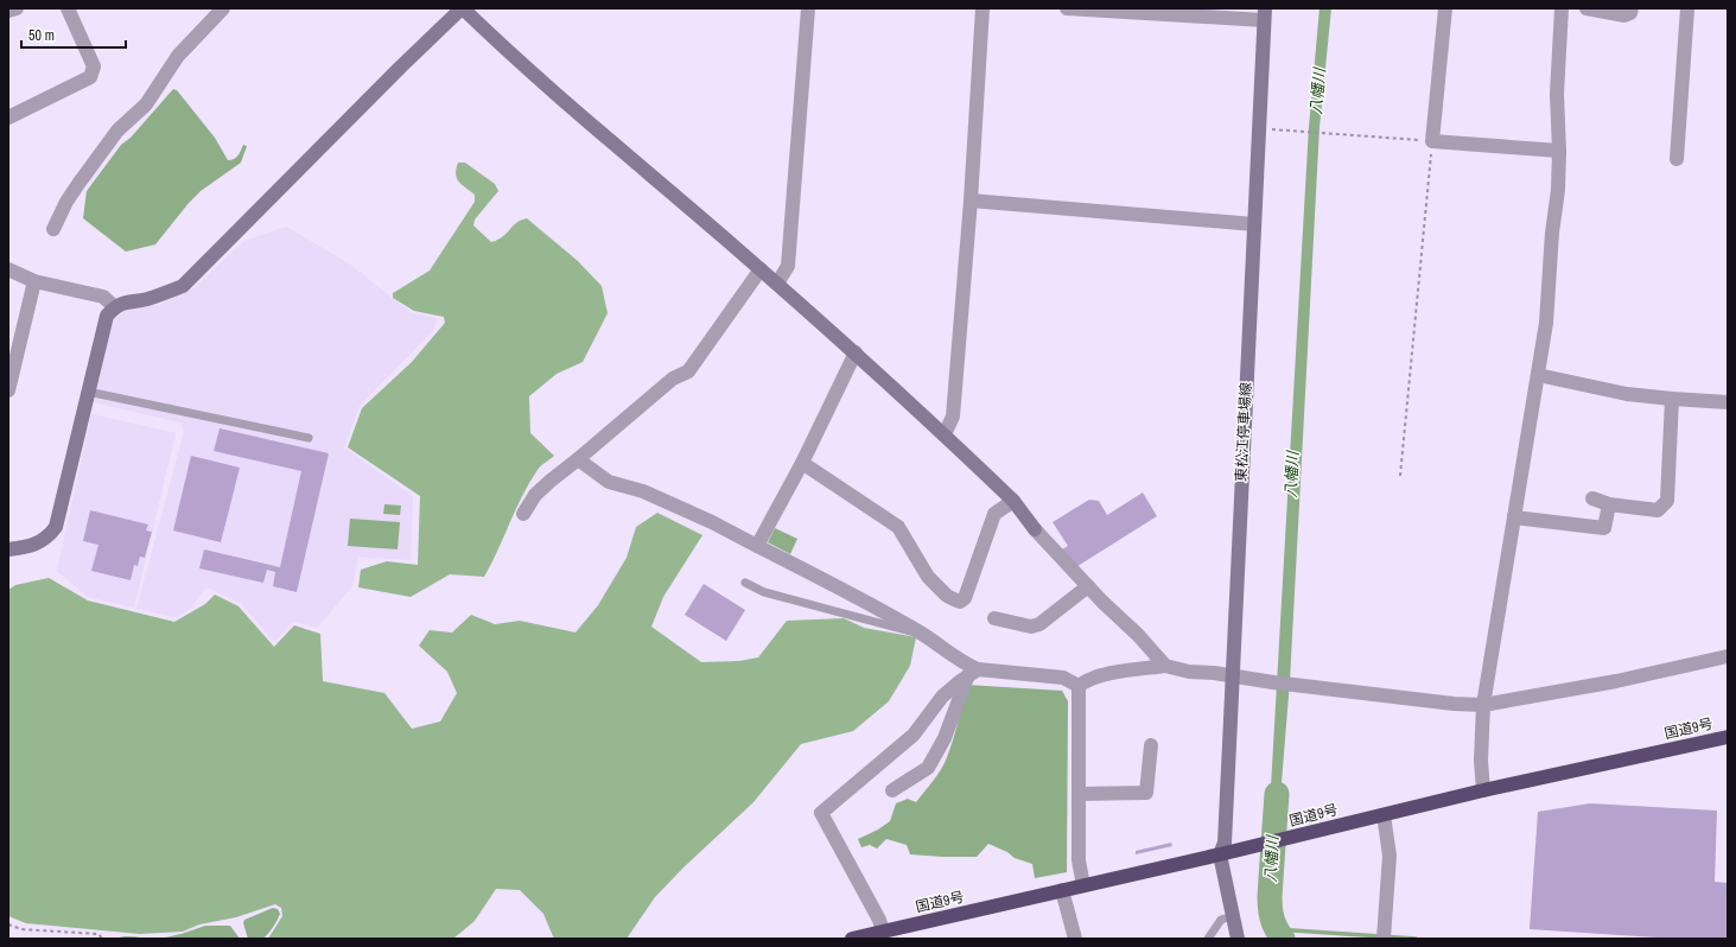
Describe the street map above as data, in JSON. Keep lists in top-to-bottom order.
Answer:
{
  "streets": {
    "highway": ["国道9号"],
    "street": ["東松江停車場線"]
  },
  "crossings": [
    ["東松江停車場線", "国道9号"]
  ],
  "water": ["八幡川"],
  "scale_bar": "50 m"
}
